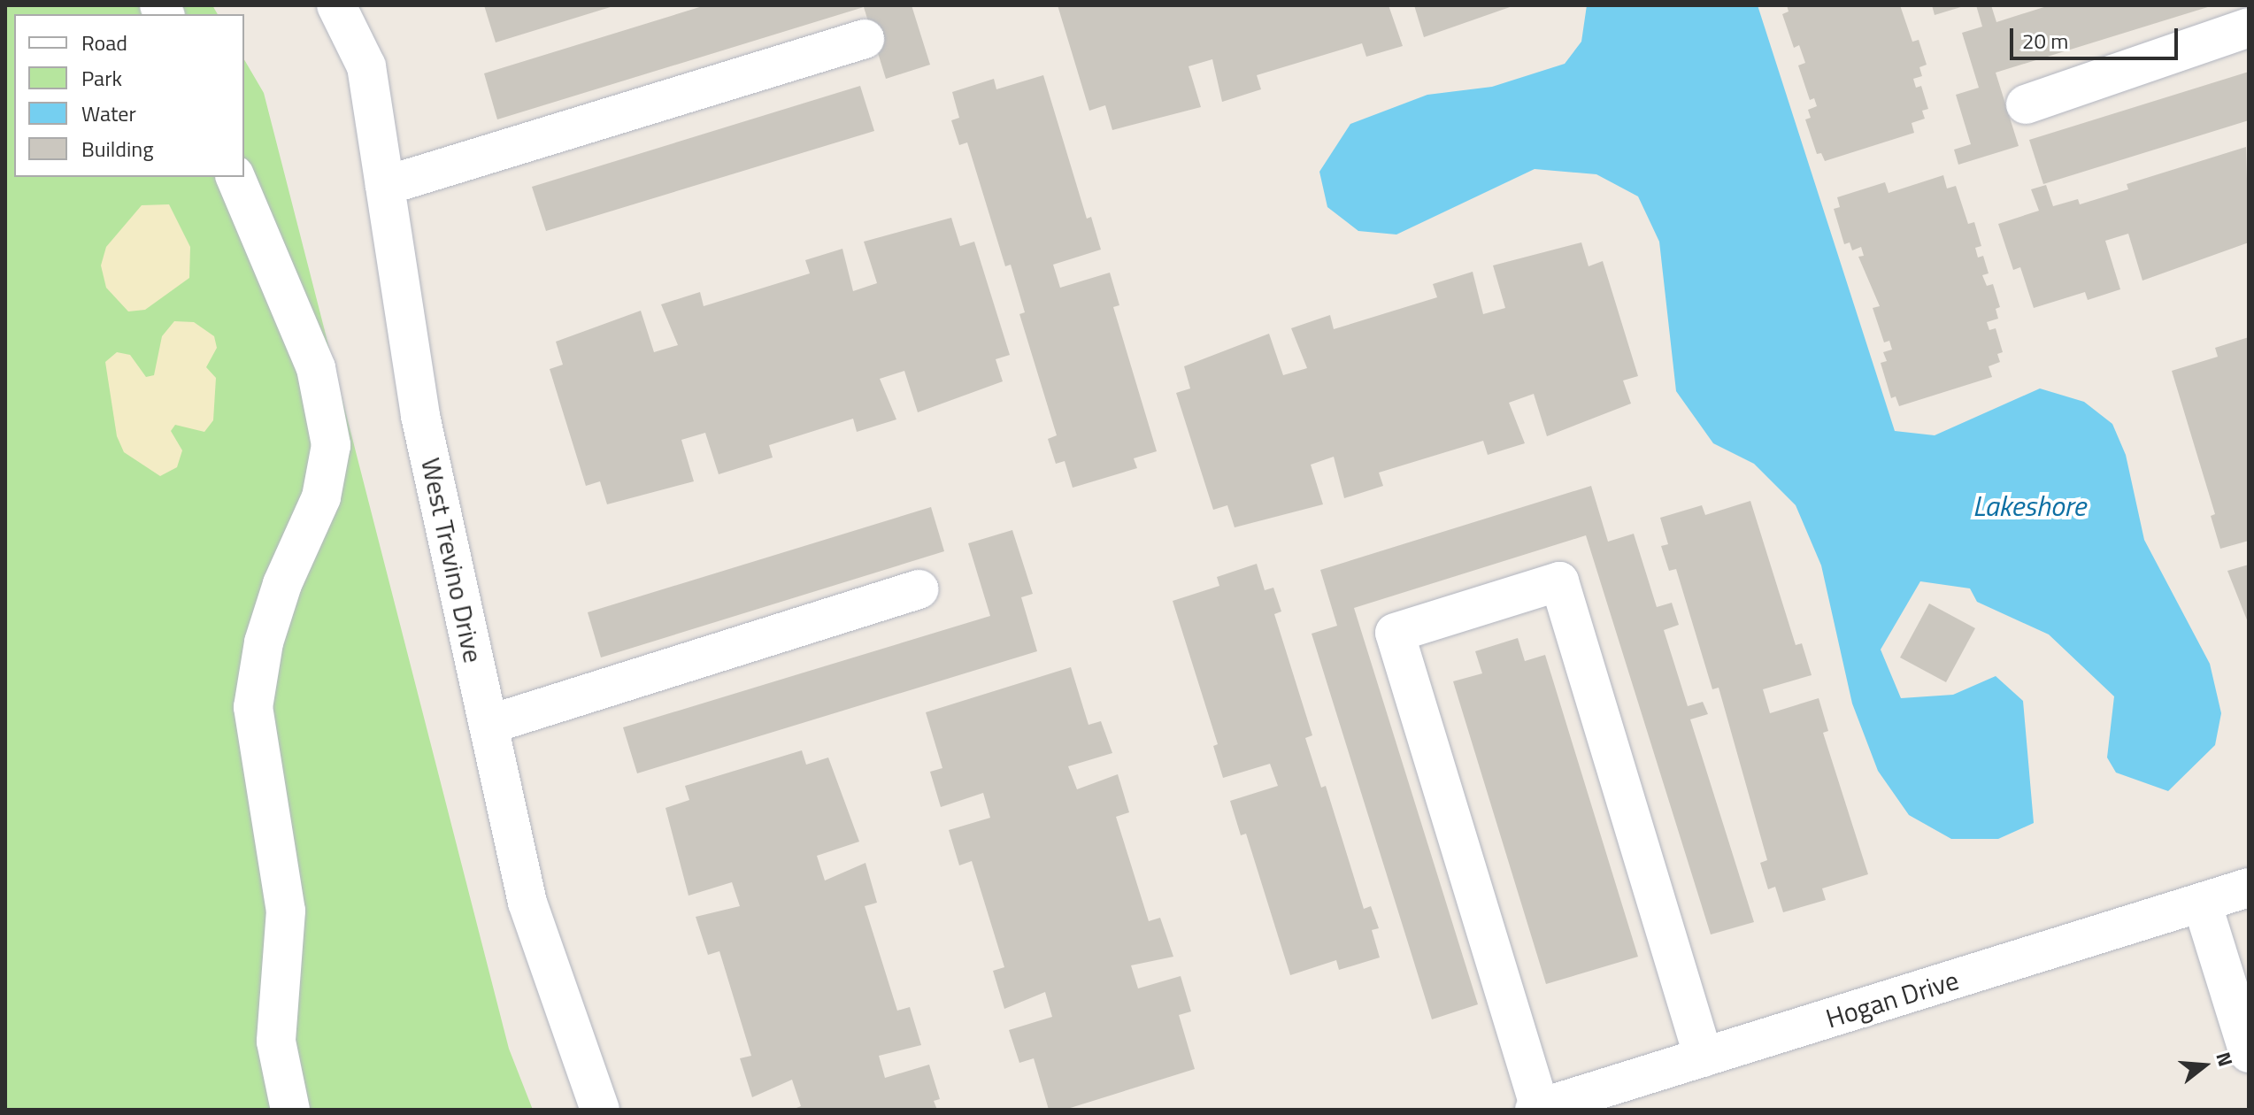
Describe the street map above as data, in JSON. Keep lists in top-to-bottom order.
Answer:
{
  "streets": {
    "street": ["West Trevino Drive", "Hogan Drive"]
  },
  "water": ["Lakeshore"],
  "legend": [
    "Road",
    "Park",
    "Water",
    "Building"
  ],
  "scale_bar": "20 m",
  "north": "right"
}
